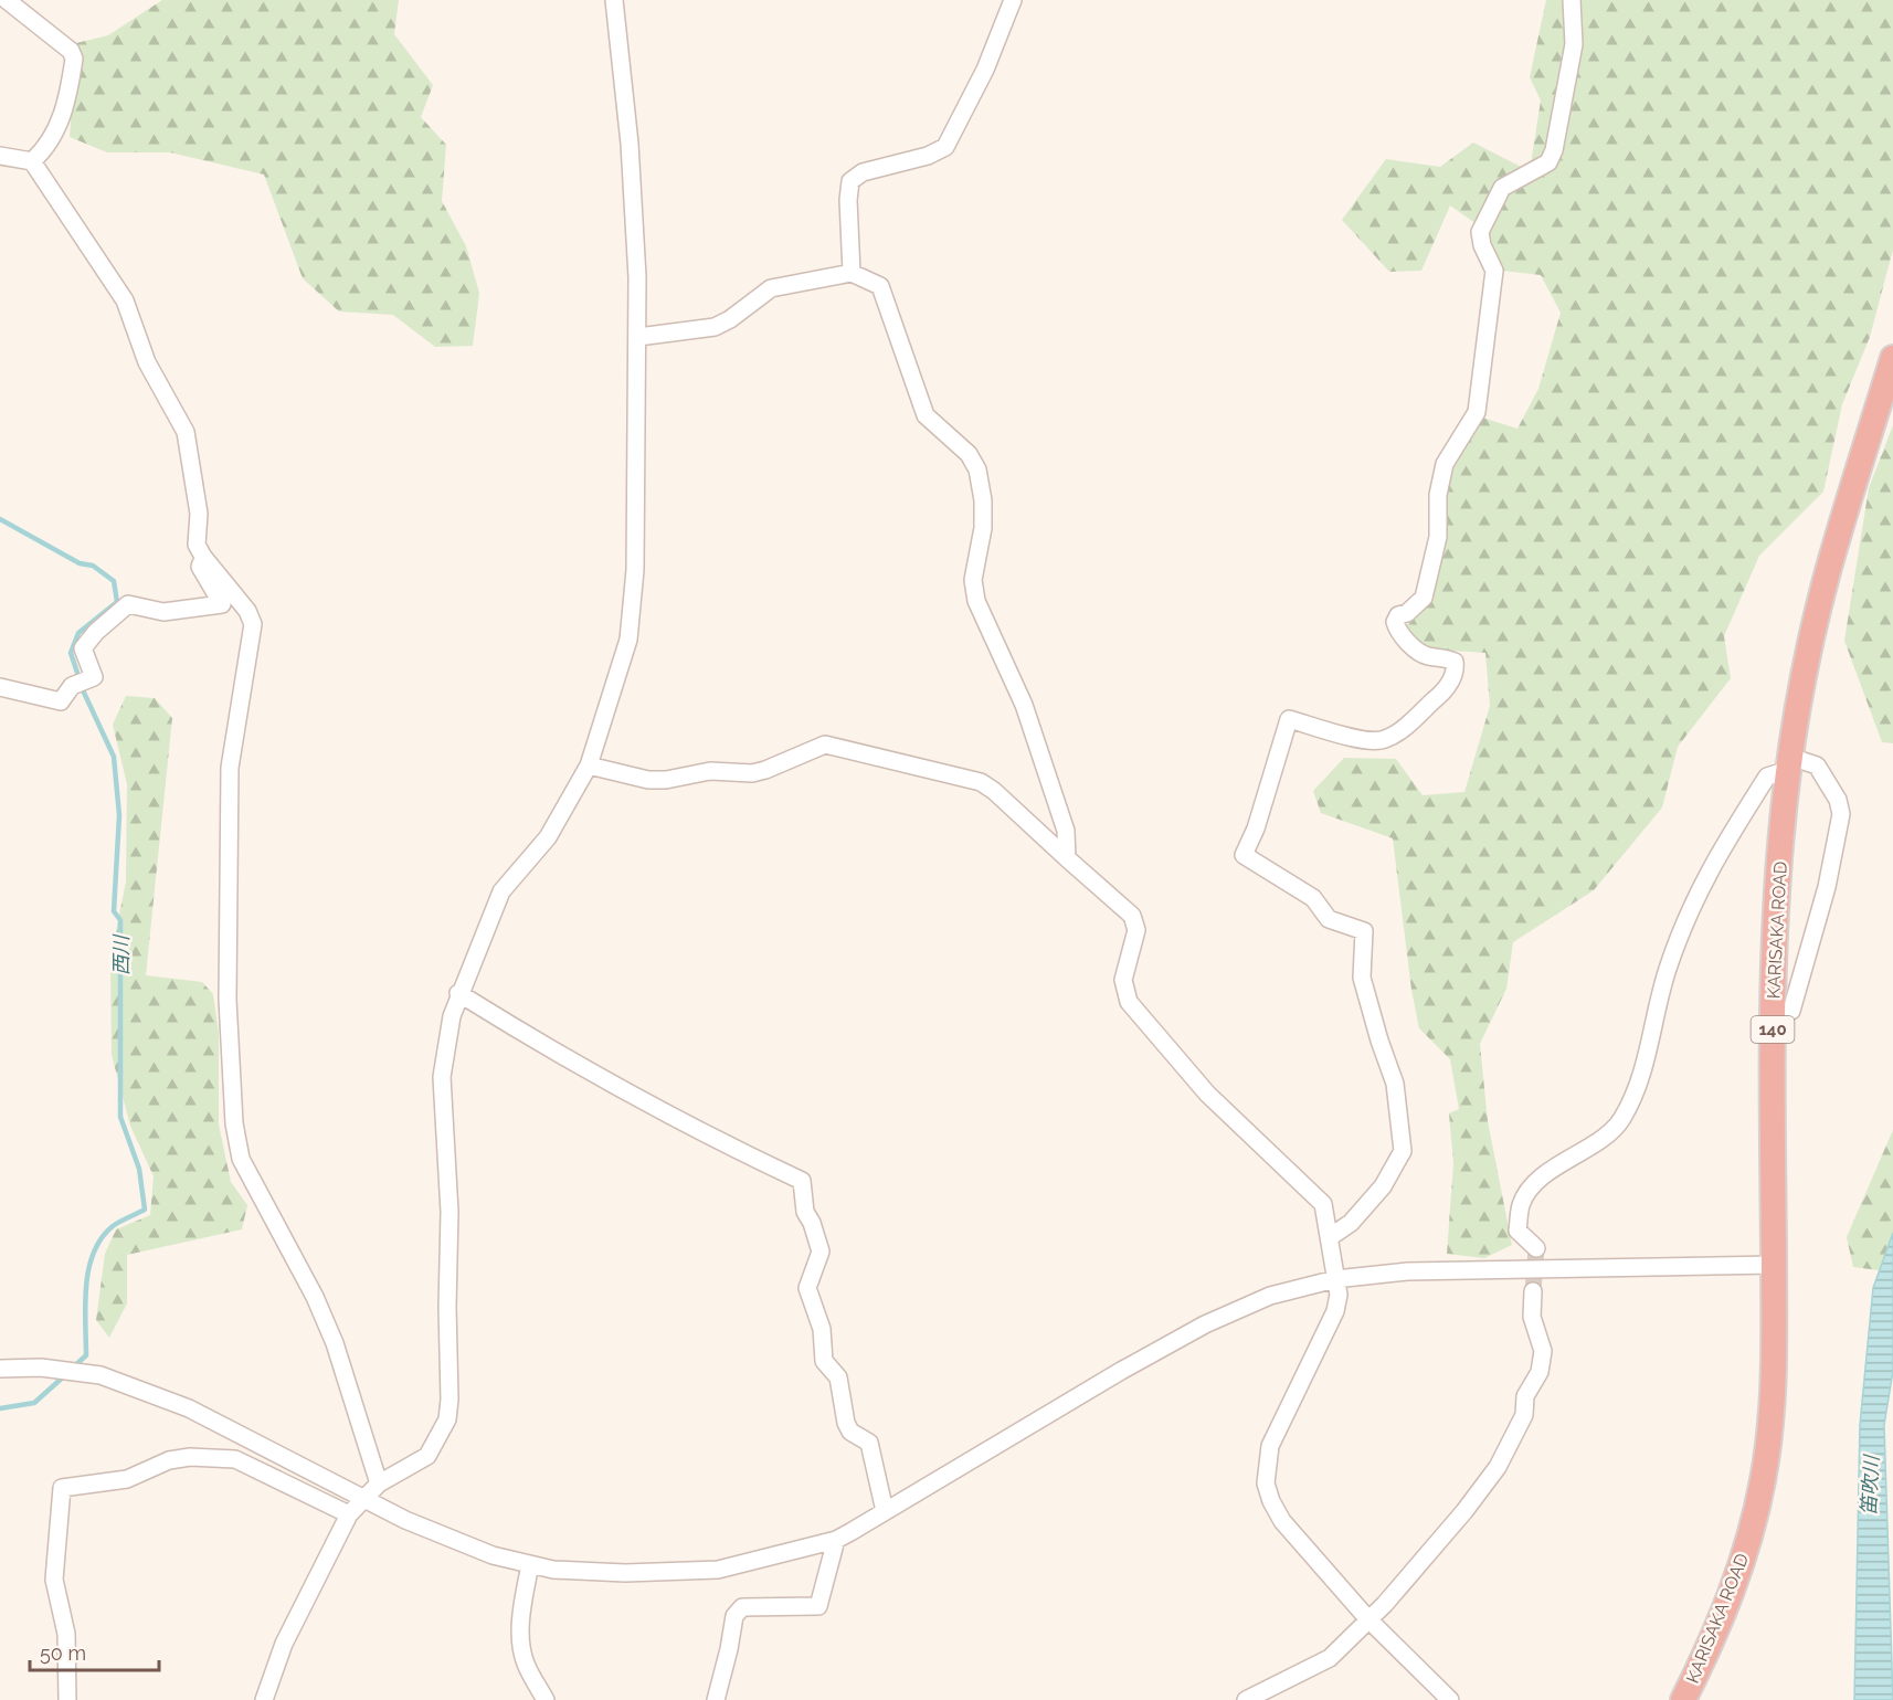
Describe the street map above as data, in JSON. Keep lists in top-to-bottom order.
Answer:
{
  "streets": {
    "highway": ["KARISAKA ROAD", "140"]
  },
  "water": ["西川", "笛吹川"],
  "scale_bar": "50 m"
}
